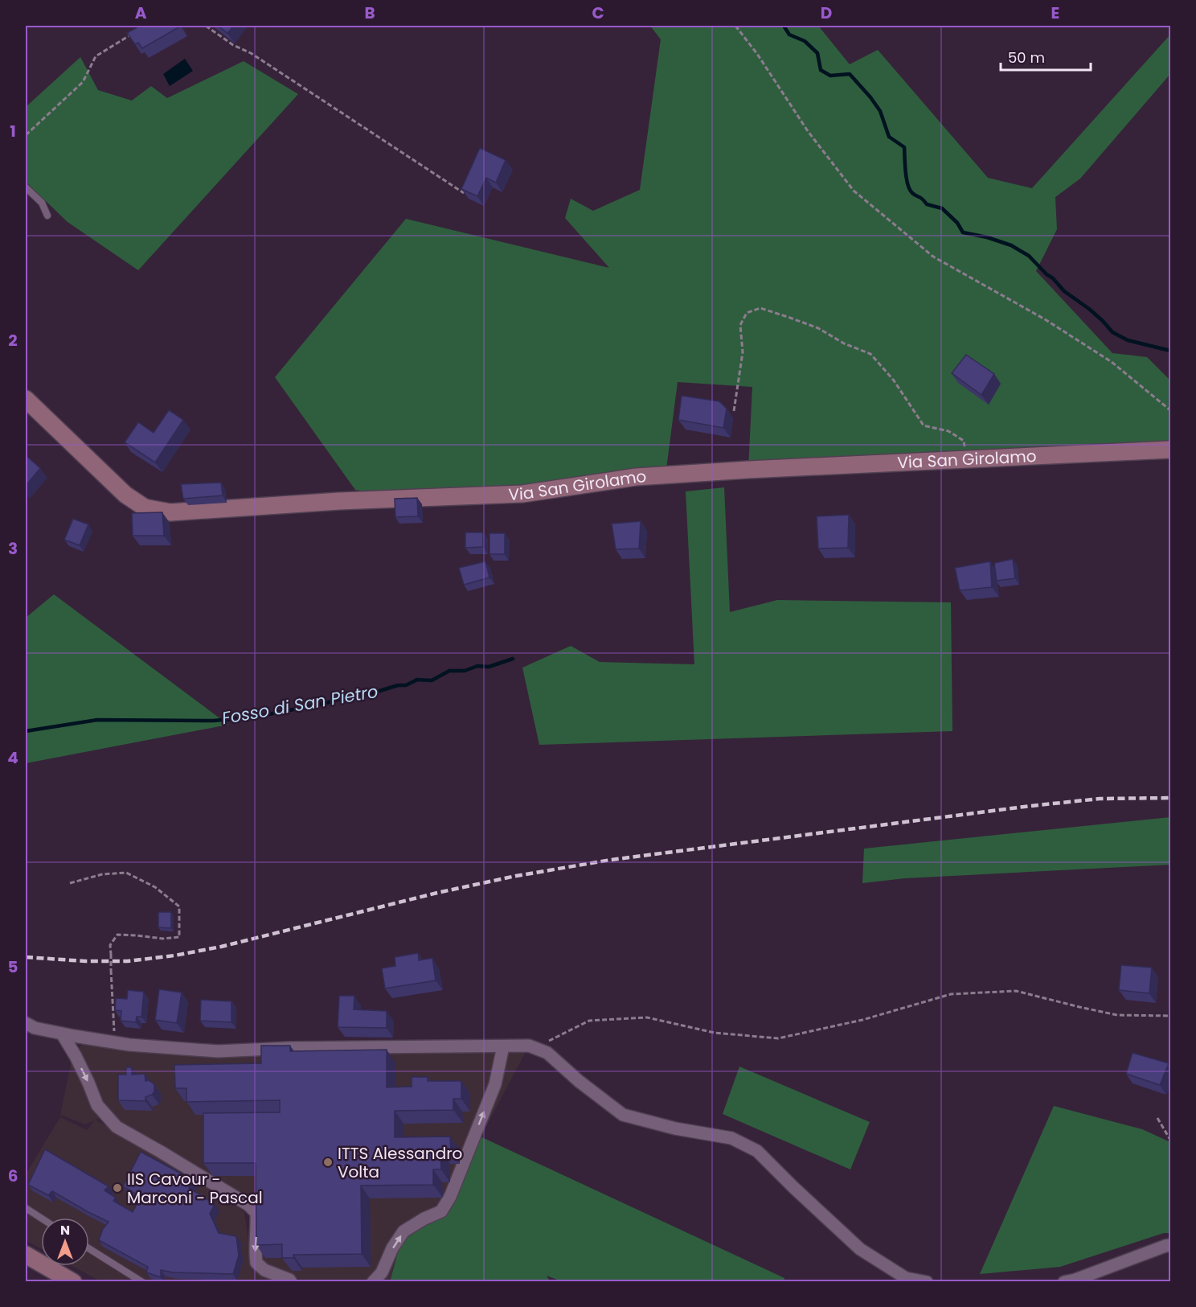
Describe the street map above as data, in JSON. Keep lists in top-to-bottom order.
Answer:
{
  "streets": {
    "street": ["Via San Girolamo"]
  },
  "water": ["Fosso di San Pietro"],
  "places": ["ITTS Alessandro Volta", "IIS Cavour - Marconi - Pascal"],
  "scale_bar": "50 m",
  "north": "top",
  "grid": {
    "columns": [
      "A",
      "B",
      "C",
      "D",
      "E"
    ],
    "rows": [
      "1",
      "2",
      "3",
      "4",
      "5",
      "6"
    ]
  }
}
